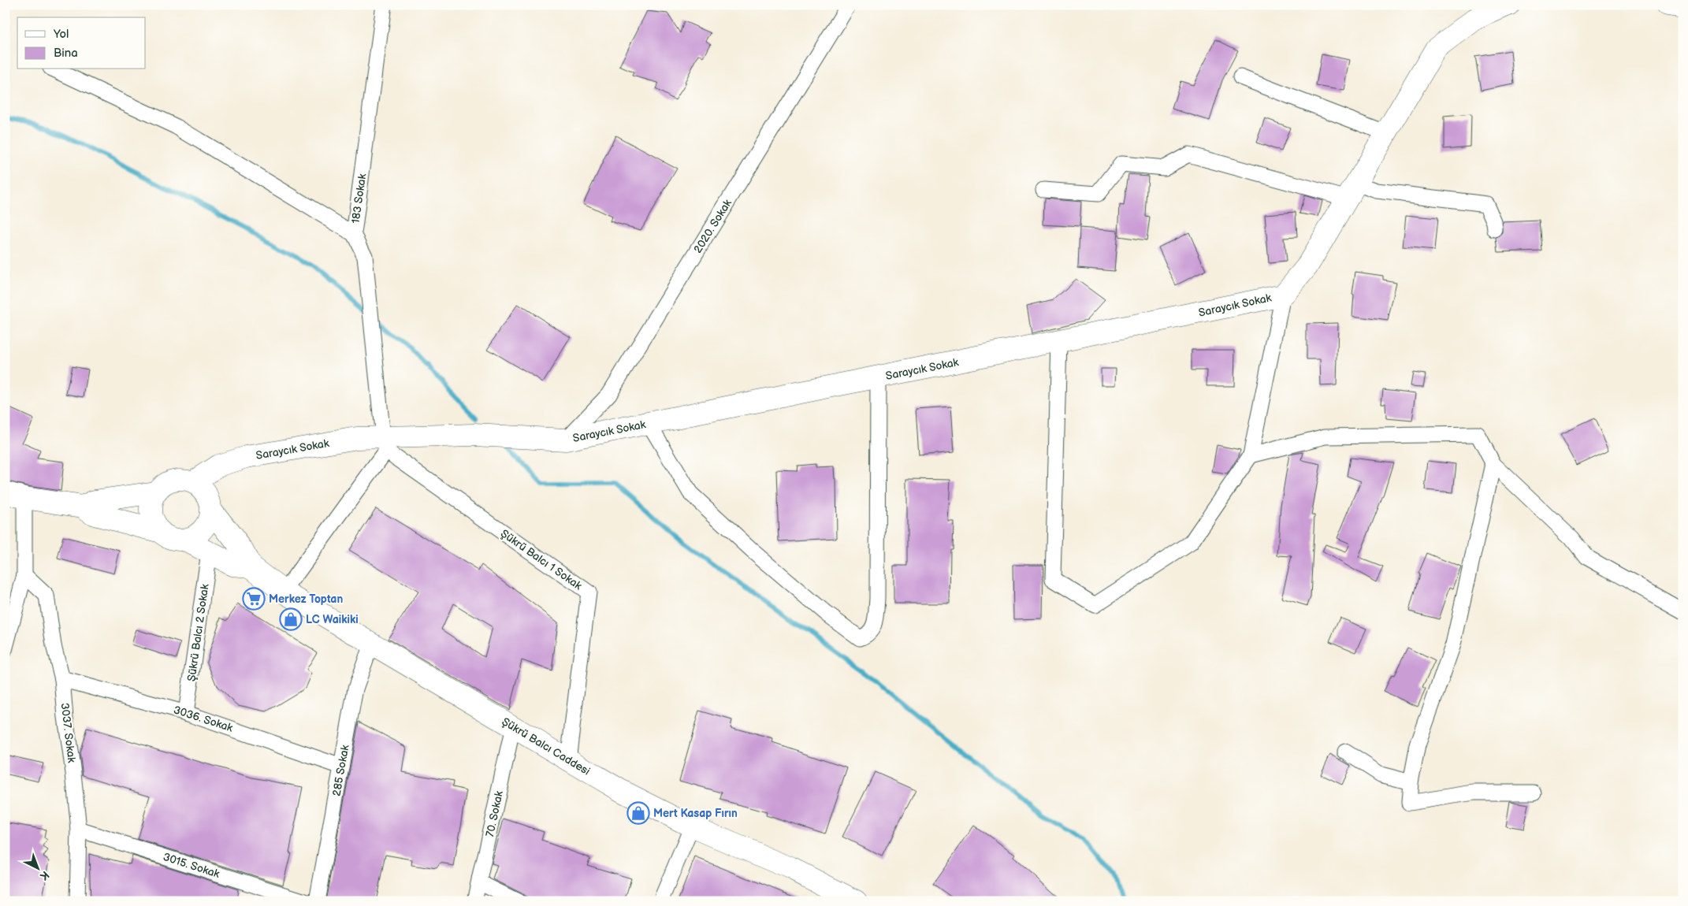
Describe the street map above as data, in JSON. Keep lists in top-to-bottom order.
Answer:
{
  "streets": {
    "street": [
      "183 Sokak",
      "2020. Sokak",
      "Saraycık Sokak",
      "Şükrü Balcı 1 Sokak",
      "Şükrü Balcı 2 Sokak",
      "3036. Sokak",
      "3037. Sokak",
      "Şükrü Balcı Caddesi",
      "285 Sokak",
      "70. Sokak",
      "3015. Sokak"
    ]
  },
  "crossings": [
    ["183 Sokak", "Saraycık Sokak"],
    ["183 Sokak", "Şükrü Balcı 1 Sokak"],
    ["2020. Sokak", "Saraycık Sokak"],
    ["Saraycık Sokak", "Şükrü Balcı 1 Sokak"],
    ["Saraycık Sokak", "Şükrü Balcı Caddesi"],
    ["Şükrü Balcı 1 Sokak", "Şükrü Balcı Caddesi"],
    ["Şükrü Balcı 2 Sokak", "3036. Sokak"],
    ["Şükrü Balcı 2 Sokak", "Şükrü Balcı Caddesi"],
    ["3036. Sokak", "3037. Sokak"],
    ["3036. Sokak", "285 Sokak"],
    ["3037. Sokak", "3015. Sokak"],
    ["Şükrü Balcı Caddesi", "285 Sokak"],
    ["Şükrü Balcı Caddesi", "70. Sokak"]
  ],
  "places": {
    "supermarket": ["Merkez Toptan"],
    "shop": ["LC Waikiki", "Mert Kasap Fırın"]
  },
  "legend": ["Yol", "Bina"],
  "north": "bottom right"
}
